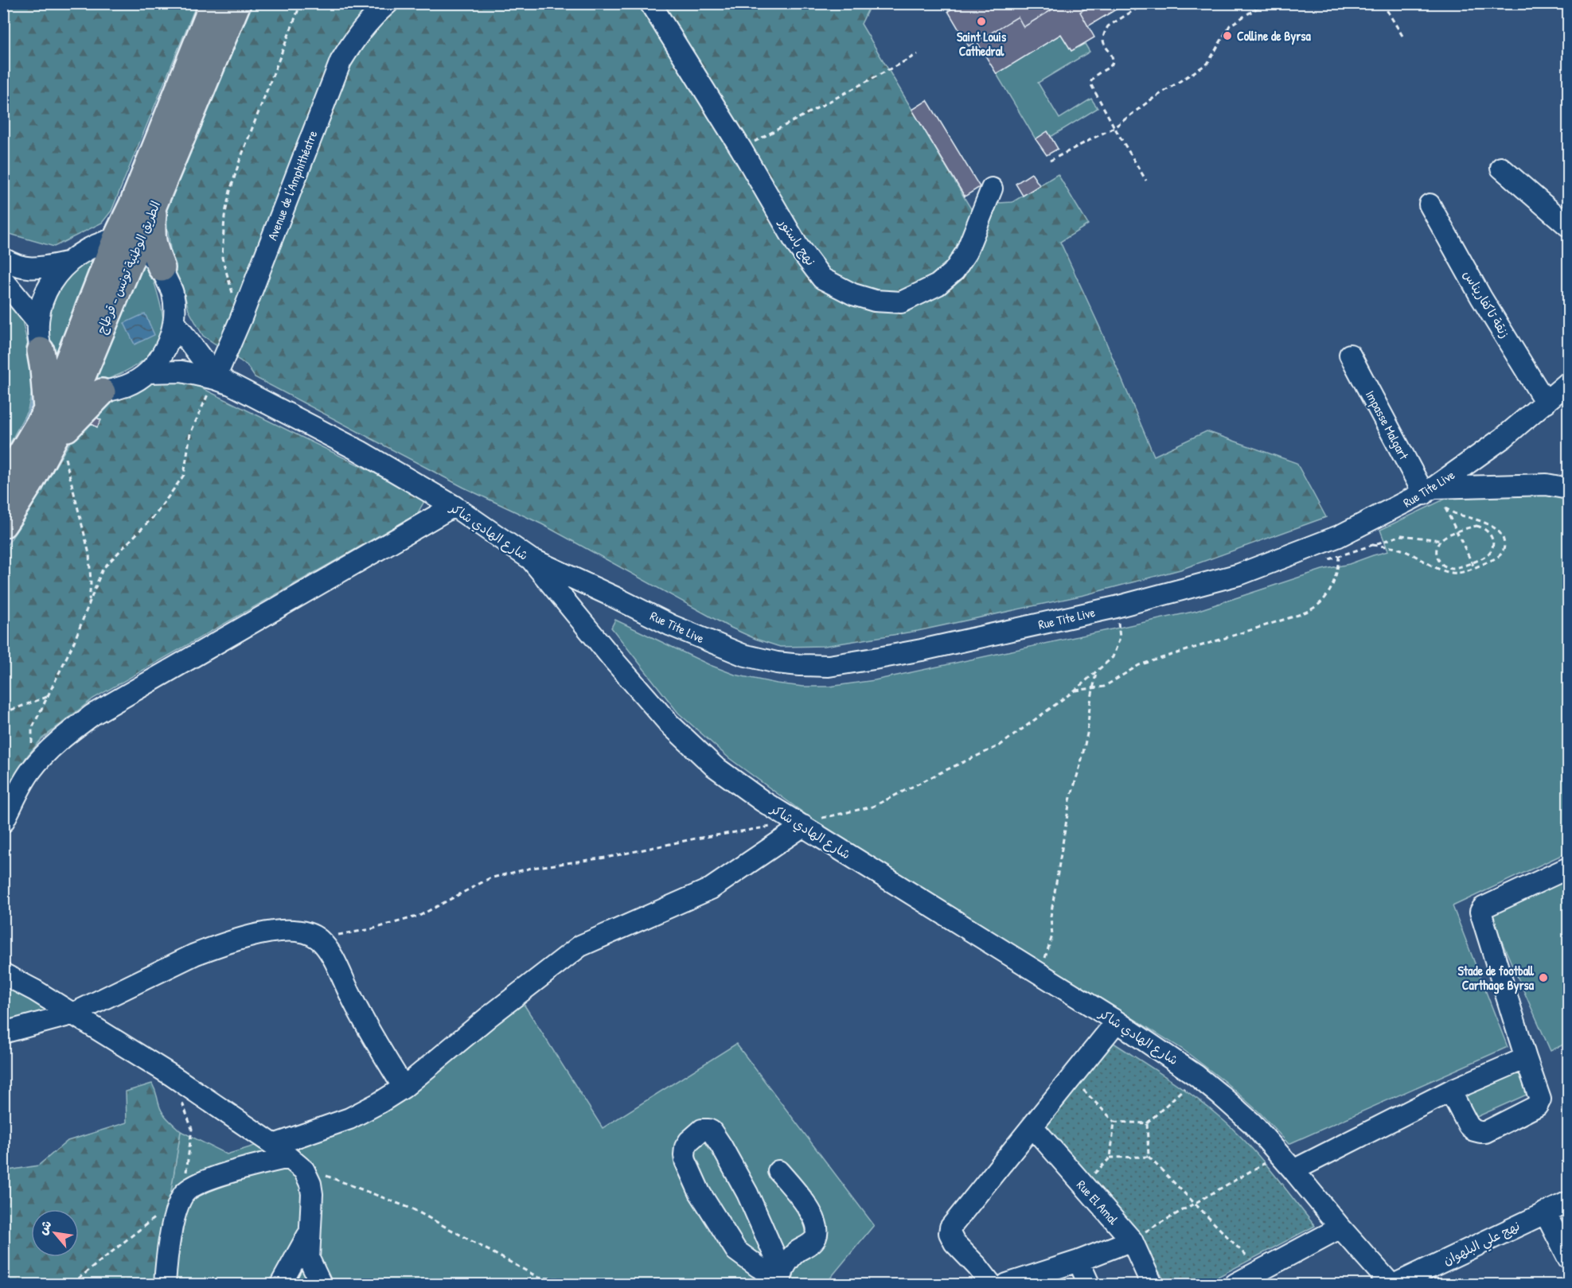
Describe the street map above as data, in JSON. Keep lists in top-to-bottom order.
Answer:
{
  "streets": {
    "highway": ["الطريق الوطنية تونس - قرطاج"],
    "street": [
      "Avenue de l'Amphithéatre",
      "نهج باستور",
      "زنقة تاكفاريناس",
      "Impasse Malgart",
      "Rue Tite Live",
      "شارع الهادي شاكر",
      "Rue El Amal",
      "نهج علي البلهوان"
    ]
  },
  "crossings": [
    ["Avenue de l'Amphithéatre", "شارع الهادي شاكر"],
    ["زنقة تاكفاريناس", "Rue Tite Live"],
    ["Impasse Malgart", "Rue Tite Live"],
    ["Rue Tite Live", "شارع الهادي شاكر"]
  ],
  "places": ["Saint Louis Cathedral", "Colline de Byrsa", "Stade de football Carthage Byrsa"],
  "north": "top left"
}
